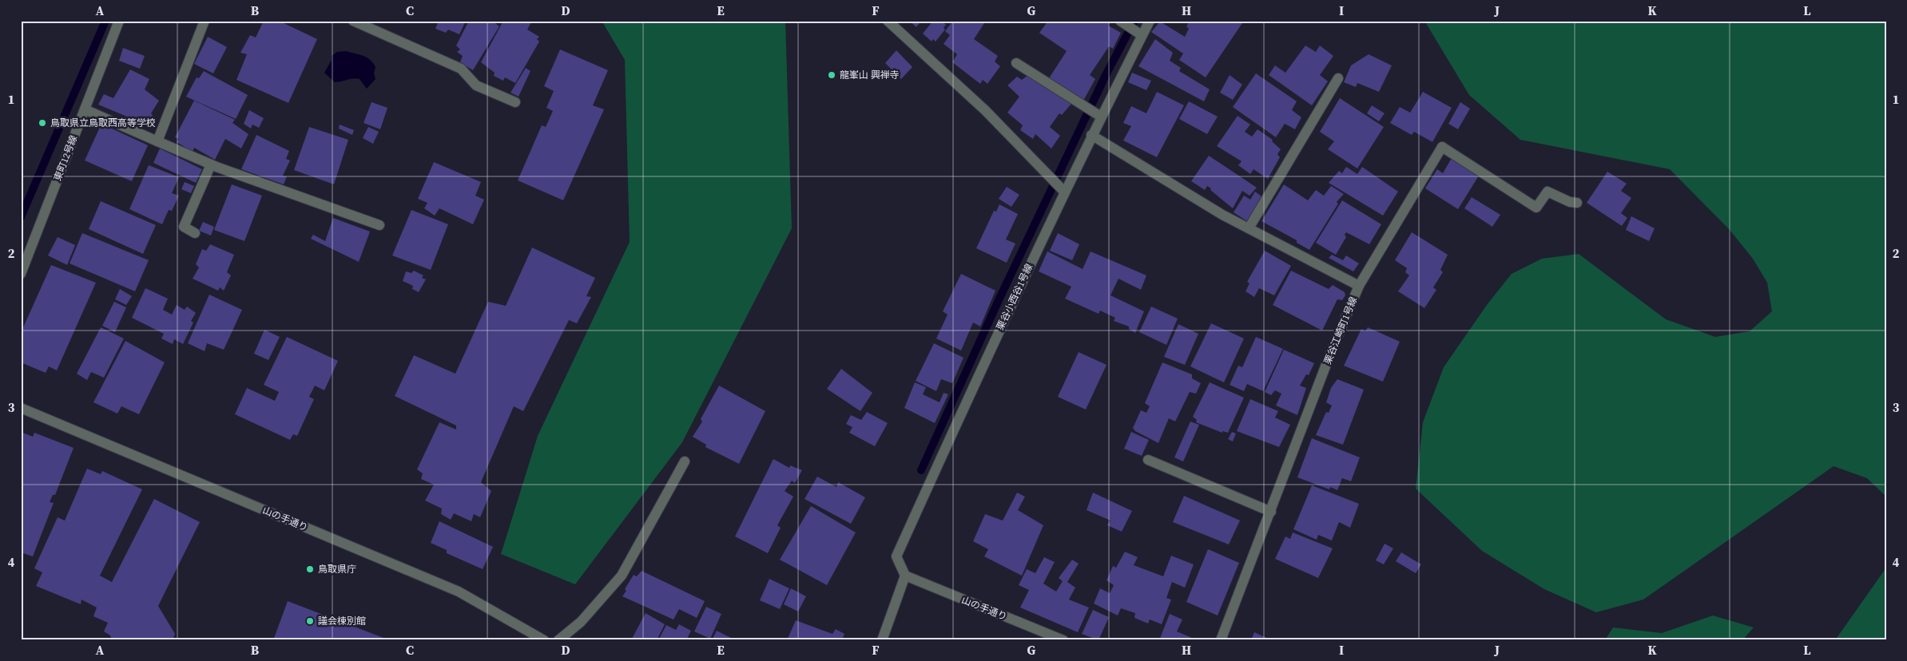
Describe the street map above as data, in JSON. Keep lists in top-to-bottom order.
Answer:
{
  "streets": {
    "street": [
      "東町12号線",
      "栗谷小西谷1号線",
      "栗谷江崎町1号線",
      "山の手通り"
    ]
  },
  "crossings": [
    ["栗谷小西谷1号線", "栗谷江崎町1号線"],
    ["栗谷小西谷1号線", "山の手通り"]
  ],
  "places": [
    "龍峯山 興禅寺",
    "鳥取県立鳥取西高等学校",
    "鳥取県庁",
    "議会棟別館"
  ],
  "grid": {
    "columns": [
      "A",
      "B",
      "C",
      "D",
      "E",
      "F",
      "G",
      "H",
      "I",
      "J",
      "K",
      "L"
    ],
    "rows": [
      "1",
      "2",
      "3",
      "4"
    ]
  }
}
